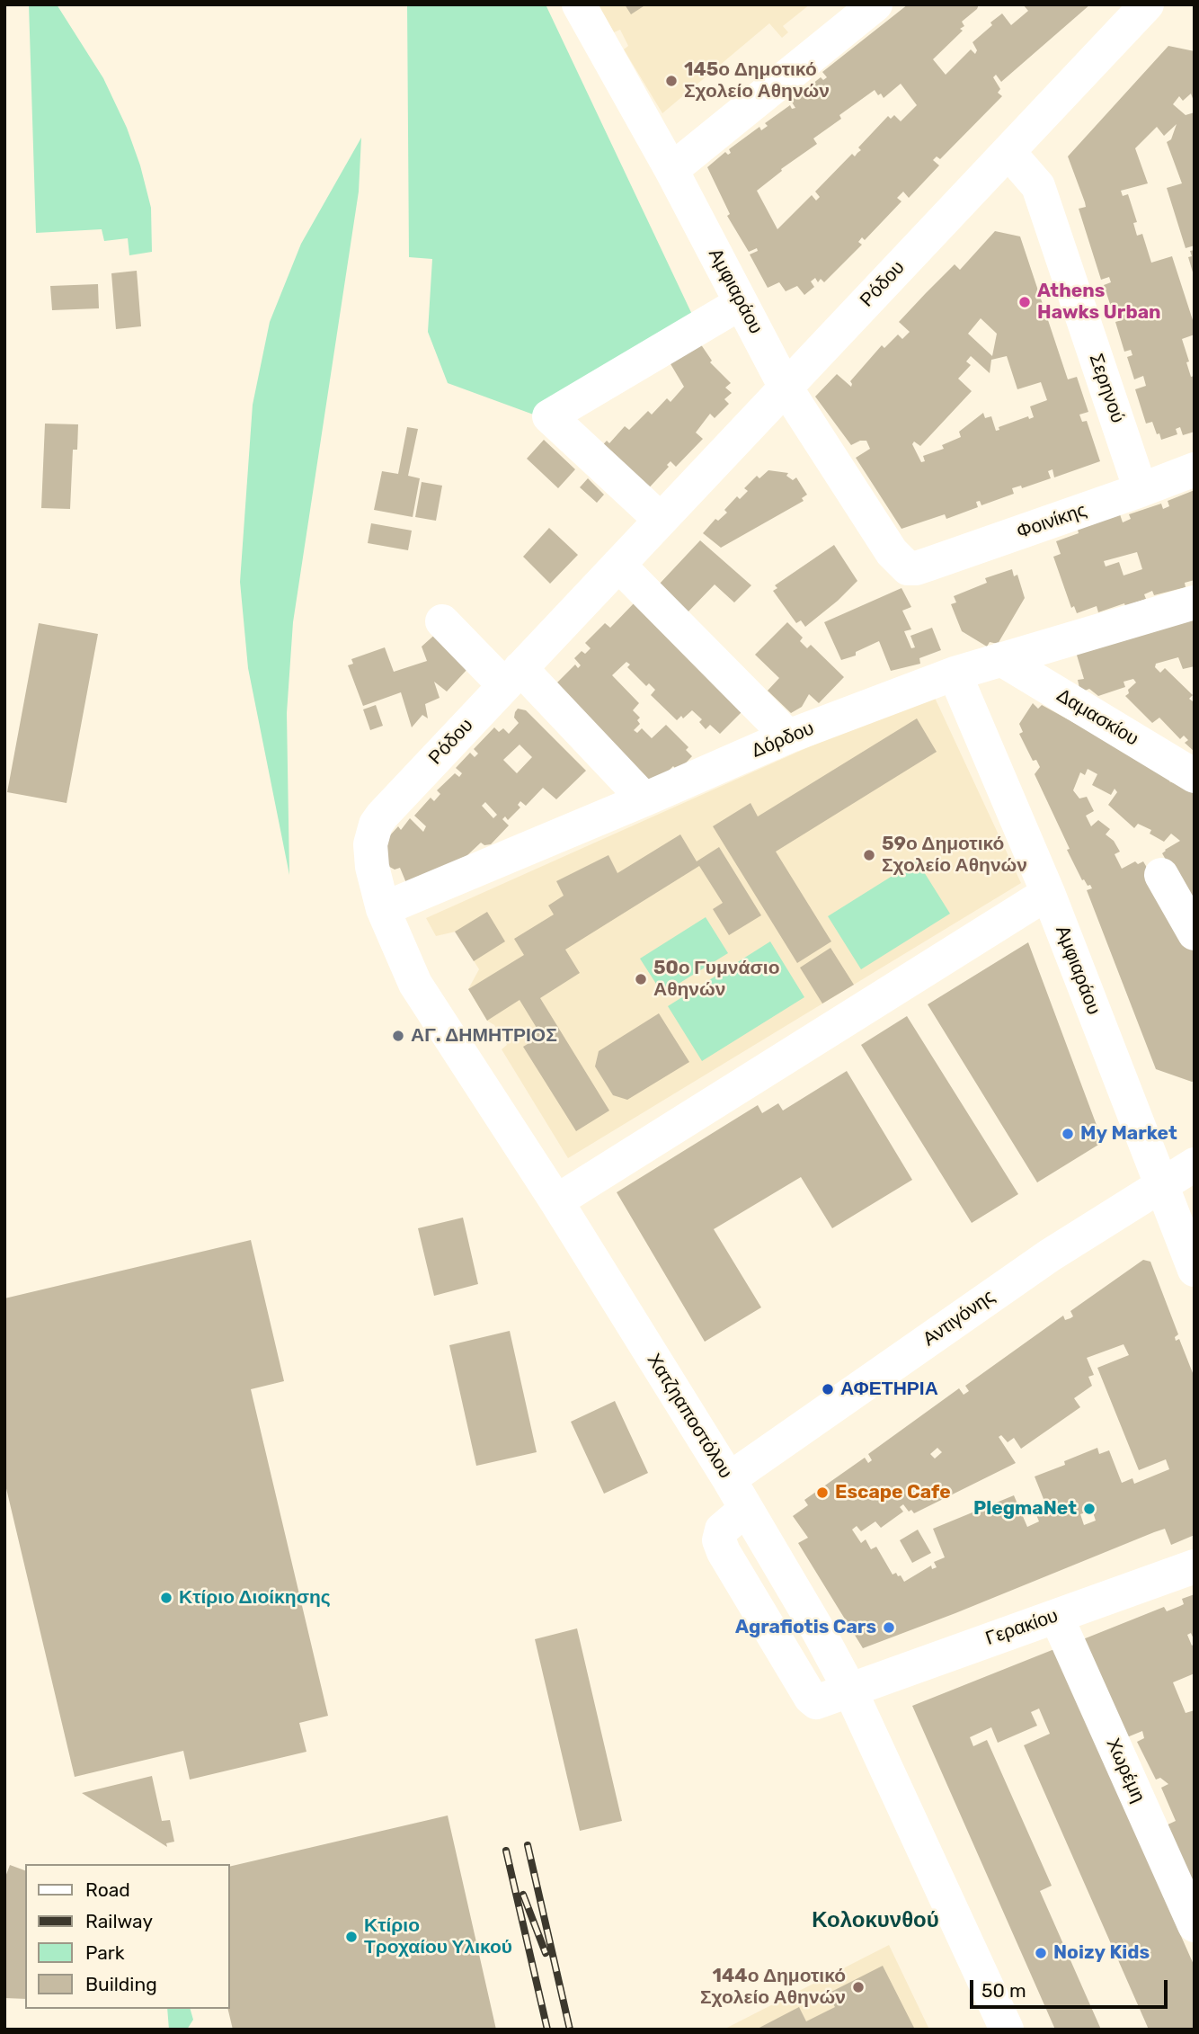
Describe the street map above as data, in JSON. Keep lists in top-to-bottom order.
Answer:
{
  "streets": {
    "street": [
      "Ρόδου",
      "Αμφιαράου",
      "Σερηνού",
      "Φοινίκης",
      "Δαμασκίου",
      "Δόρδου",
      "Αντιγόνης",
      "Χατζηαποστόλου",
      "Γερακίου",
      "Χωρέμη"
    ]
  },
  "crossings": [
    ["Ρόδου", "Αμφιαράου"],
    ["Ρόδου", "Σερηνού"],
    ["Ρόδου", "Χατζηαποστόλου"],
    ["Αμφιαράου", "Φοινίκης"],
    ["Αμφιαράου", "Δόρδου"],
    ["Αμφιαράου", "Αντιγόνης"],
    ["Σερηνού", "Φοινίκης"],
    ["Δαμασκίου", "Δόρδου"],
    ["Δόρδου", "Χατζηαποστόλου"],
    ["Αντιγόνης", "Χατζηαποστόλου"],
    ["Χατζηαποστόλου", "Γερακίου"],
    ["Γερακίου", "Χωρέμη"]
  ],
  "districts": ["Κολοκυνθού"],
  "places": [
    "145ο Δημοτικό Σχολείο Αθηνών",
    "Athens Hawks Urban",
    "59ο Δημοτικό Σχολείο Αθηνών",
    "50ο Γυμνάσιο Αθηνών",
    "ΑΓ. ΔΗΜΗΤΡΙΟΣ",
    "My Market",
    "ΑΦΕΤΗΡΙΑ",
    "Escape Cafe",
    "PlegmaNet",
    "Κτίριο Διοίκησης",
    "Agrafiotis Cars",
    "Κτίριο Τροχαίου Υλικού",
    "Noizy Kids",
    "144ο Δημοτικό Σχολείο Αθηνών"
  ],
  "legend": [
    "Road",
    "Railway",
    "Park",
    "Building"
  ],
  "scale_bar": "50 m"
}
